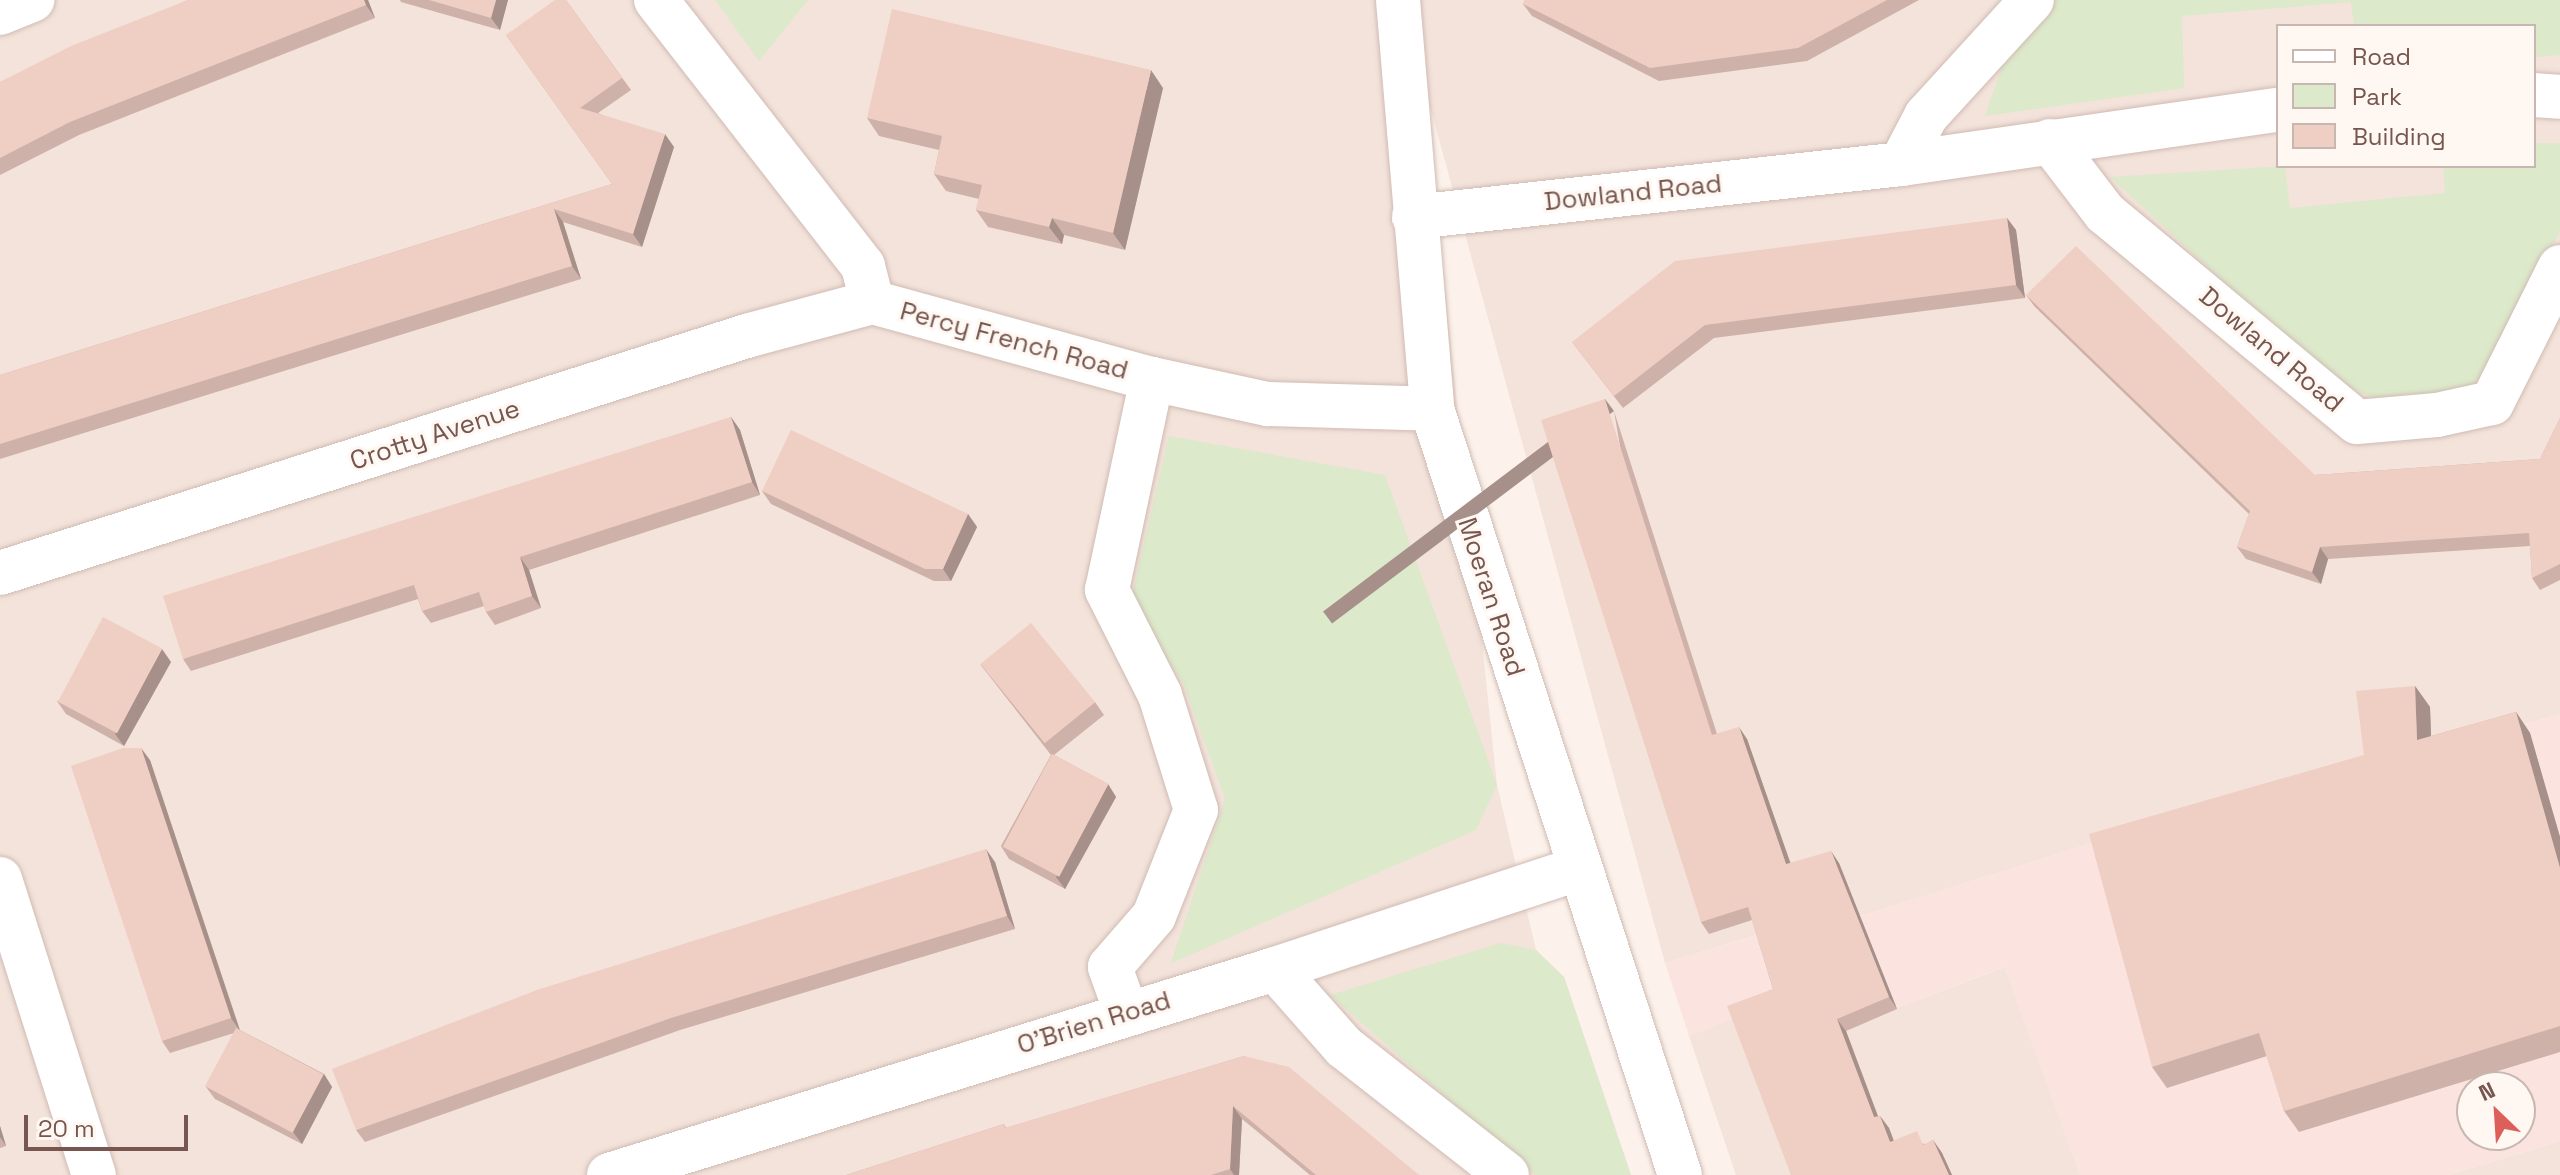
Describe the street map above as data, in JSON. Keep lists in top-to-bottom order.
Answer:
{
  "streets": {
    "street": [
      "Dowland Road",
      "Percy French Road",
      "Crotty Avenue",
      "Moeran Road",
      "O'Brien Road"
    ]
  },
  "crossings": [
    ["Dowland Road", "Moeran Road"],
    ["Percy French Road", "Crotty Avenue"],
    ["Percy French Road", "Moeran Road"],
    ["Moeran Road", "O'Brien Road"]
  ],
  "legend": ["Road", "Park", "Building"],
  "scale_bar": "20 m",
  "north": "top left"
}
